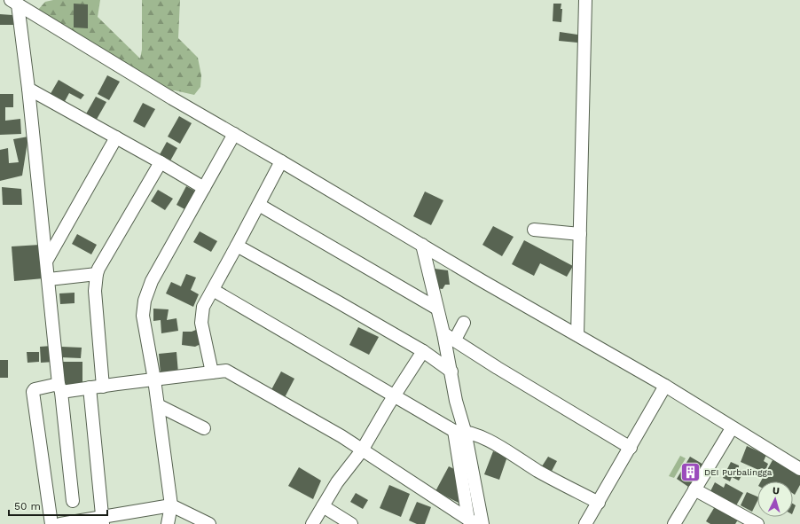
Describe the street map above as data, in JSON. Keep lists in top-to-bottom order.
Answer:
{
  "places": {
    "building": ["DEI Purbalingga"]
  },
  "scale_bar": "50 m",
  "north": "top"
}
